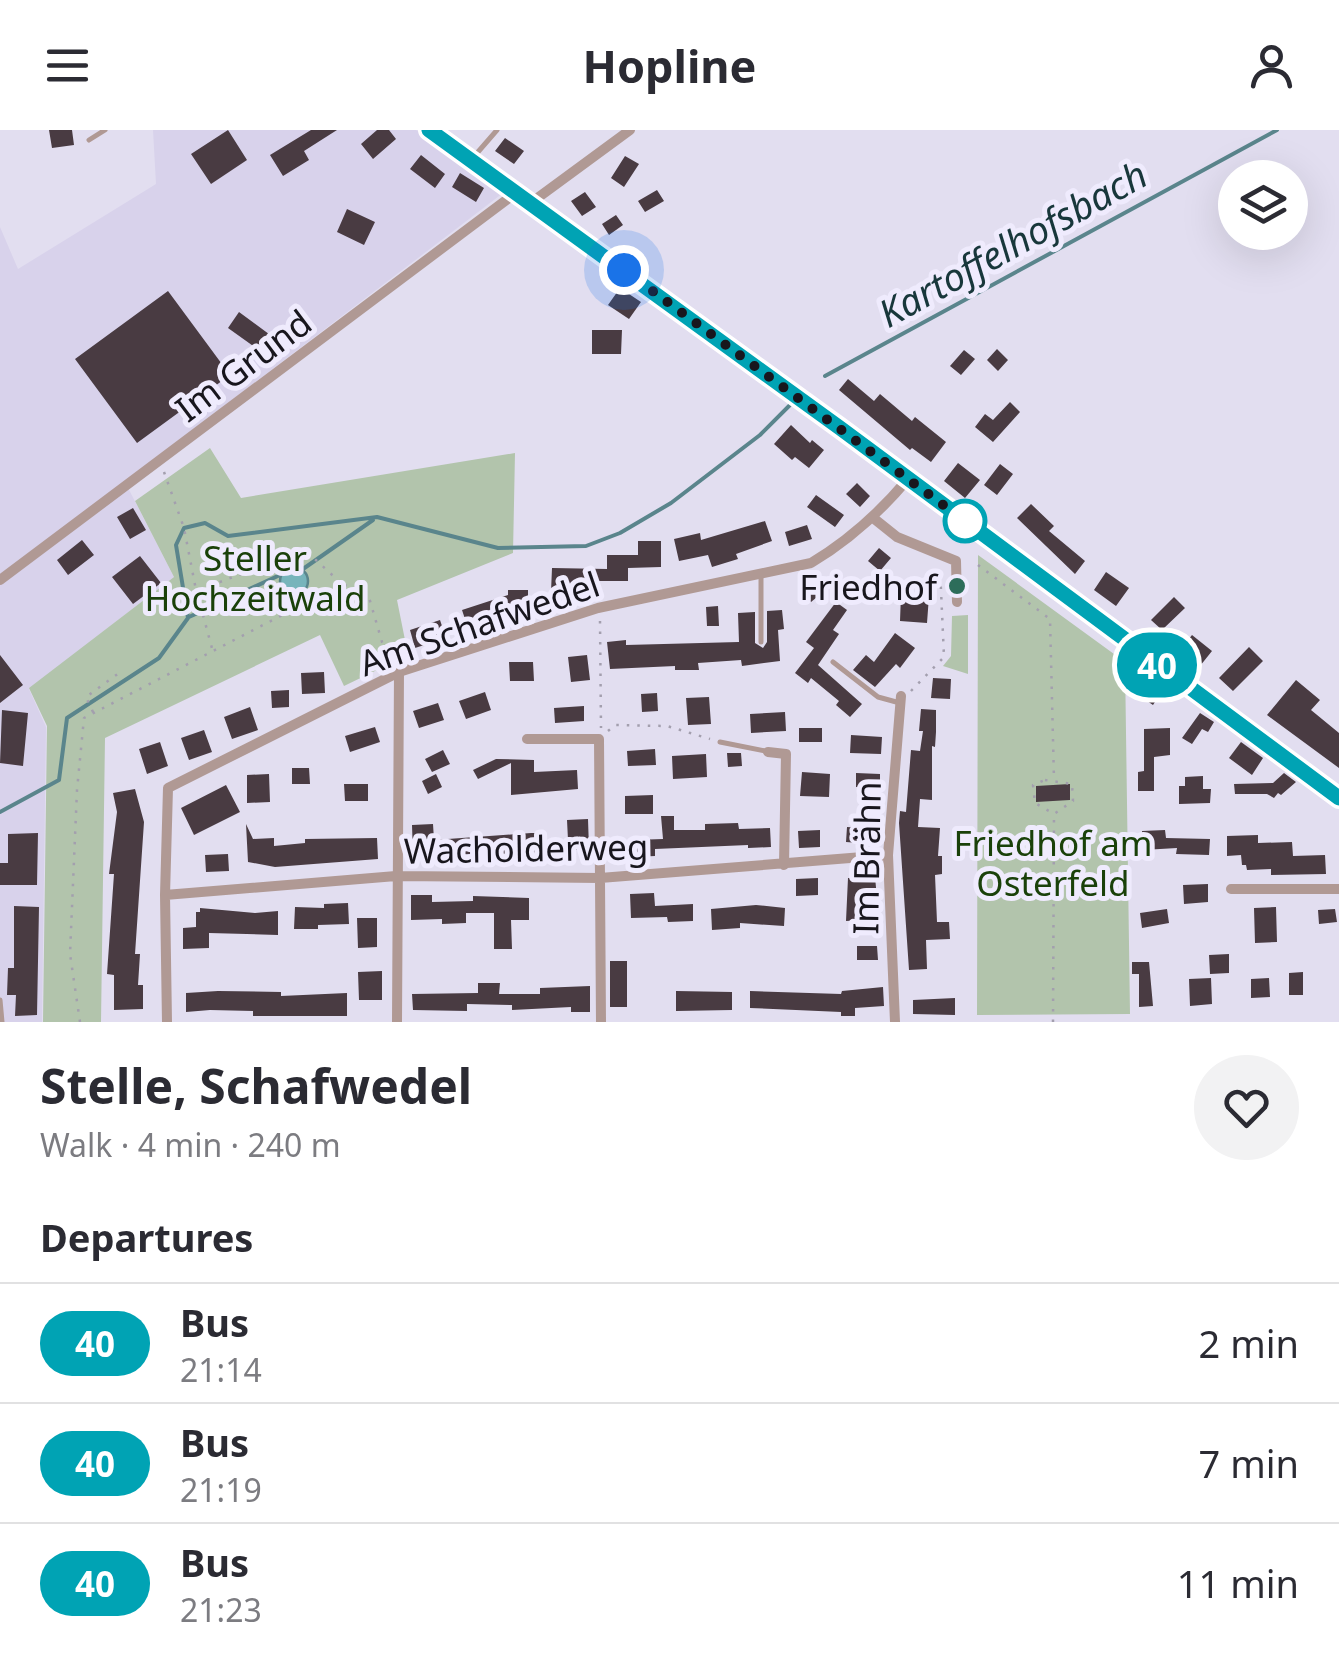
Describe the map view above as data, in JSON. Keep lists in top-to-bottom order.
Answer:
{
  "streets": {
    "street": [
      "Im Grund",
      "Am Schafwedel",
      "Wacholderweg",
      "Im Brähn"
    ]
  },
  "crossings": [
    ["Am Schafwedel", "Wacholderweg"],
    ["Wacholderweg", "Im Brähn"]
  ],
  "water": ["Kartoffelhofsbach"],
  "parks": ["Steller Hochzeitwald", "Friedhof am Osterfeld"],
  "places": ["Friedhof"],
  "lines": ["bus line 40"],
  "page": {
    "header": "Hopline",
    "on_map": "40",
    "heading": [
      ["Stelle, Schafwedel", "Walk · 4 min · 240 m"],
      "Departures"
    ],
    "list": [
      {
        "mark": "40",
        "name": "Bus",
        "note": "21:14",
        "value": "2 min"
      },
      {
        "mark": "40",
        "name": "Bus",
        "note": "21:19",
        "value": "7 min"
      },
      {
        "mark": "40",
        "name": "Bus",
        "note": "21:23",
        "value": "11 min"
      }
    ]
  }
}
